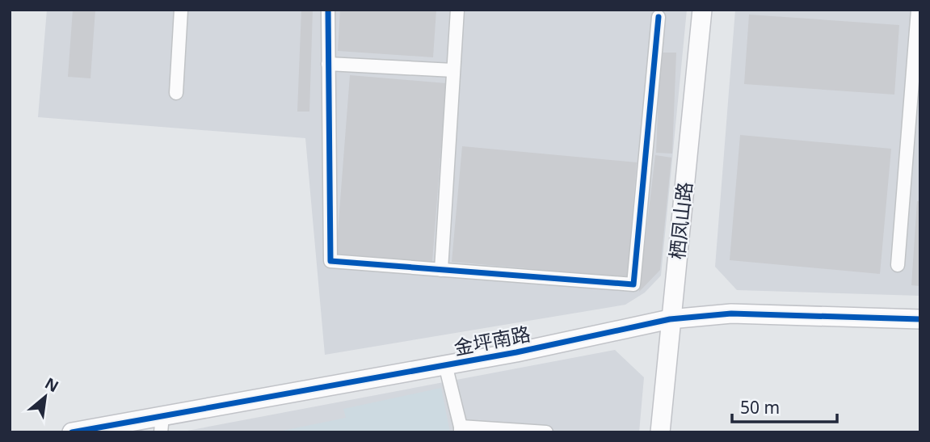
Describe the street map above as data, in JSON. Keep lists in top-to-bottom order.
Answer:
{
  "streets": {
    "street": ["栖凤山路", "金坪南路"]
  },
  "crossings": [
    ["栖凤山路", "金坪南路"]
  ],
  "scale_bar": "50 m",
  "north": "top right"
}
